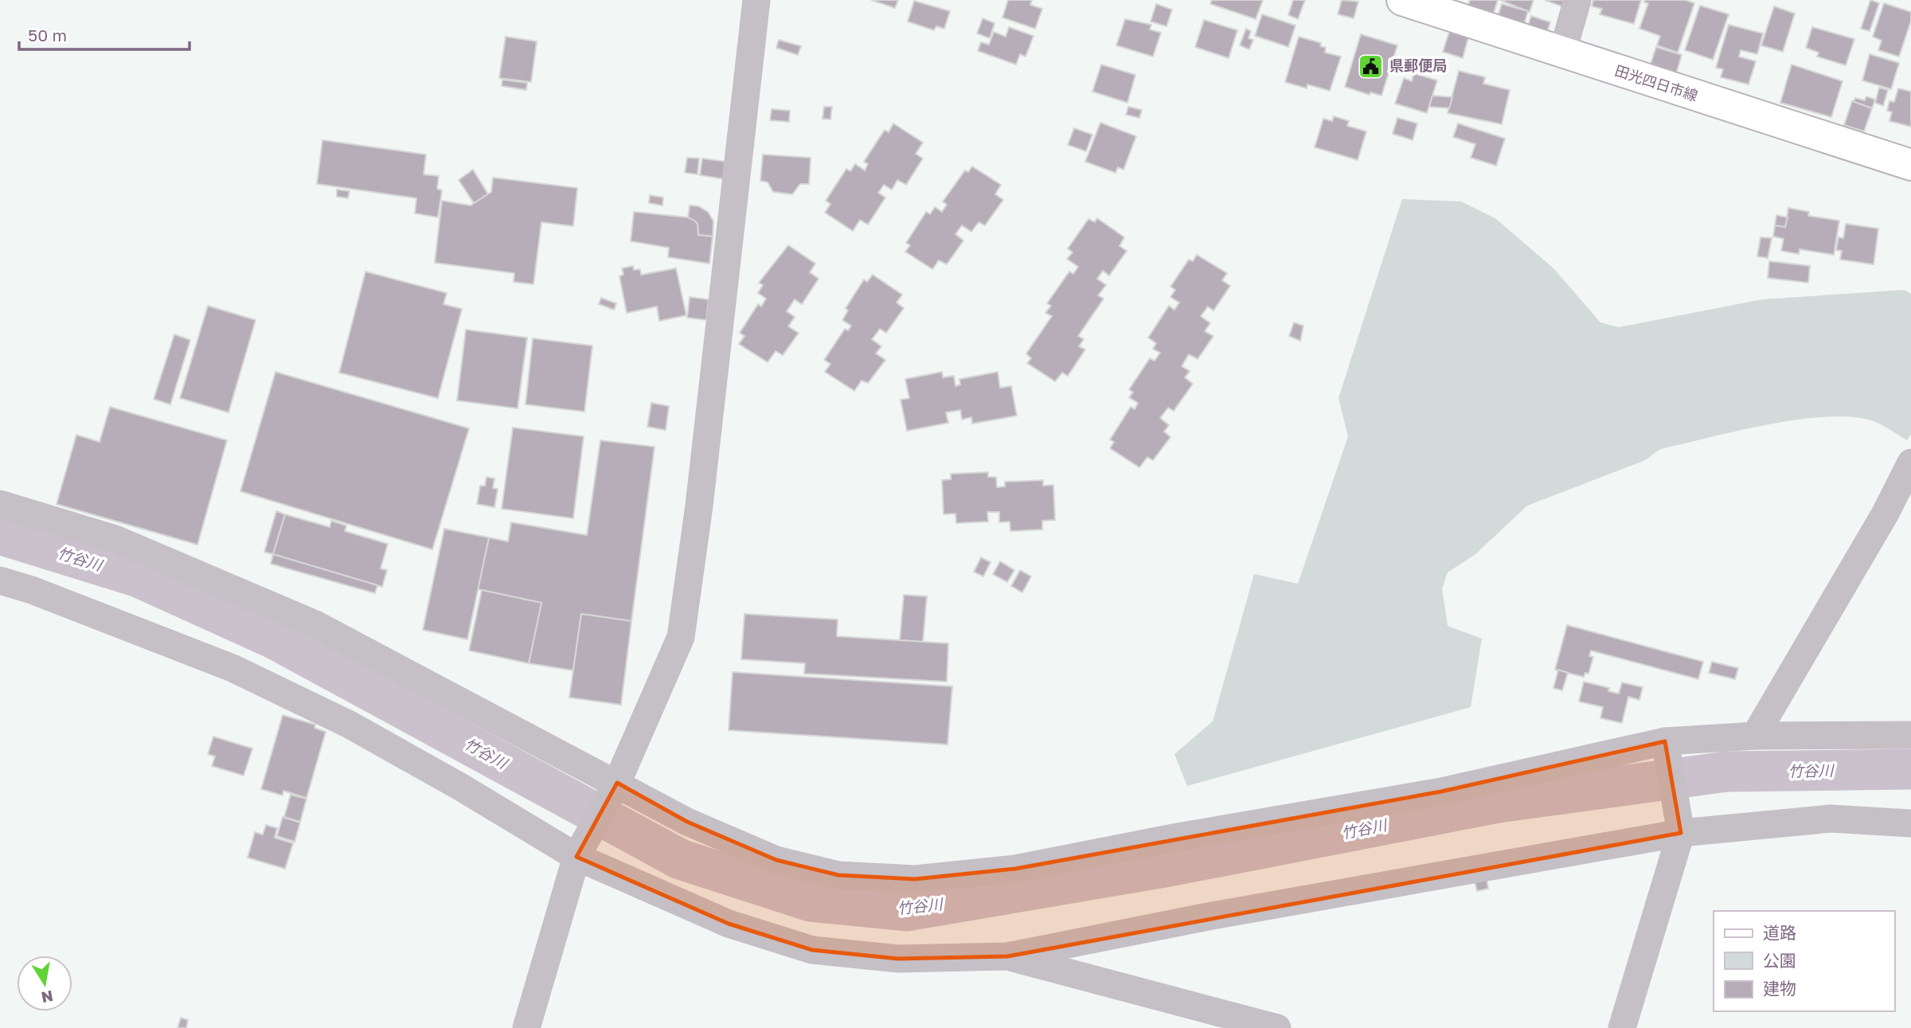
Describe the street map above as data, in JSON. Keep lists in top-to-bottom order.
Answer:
{
  "streets": {
    "main road": ["田光四日市線"]
  },
  "water": ["竹谷川"],
  "places": {
    "public building": ["県郵便局"]
  },
  "legend": ["道路", "公園", "建物"],
  "scale_bar": "50 m",
  "north": "bottom"
}
